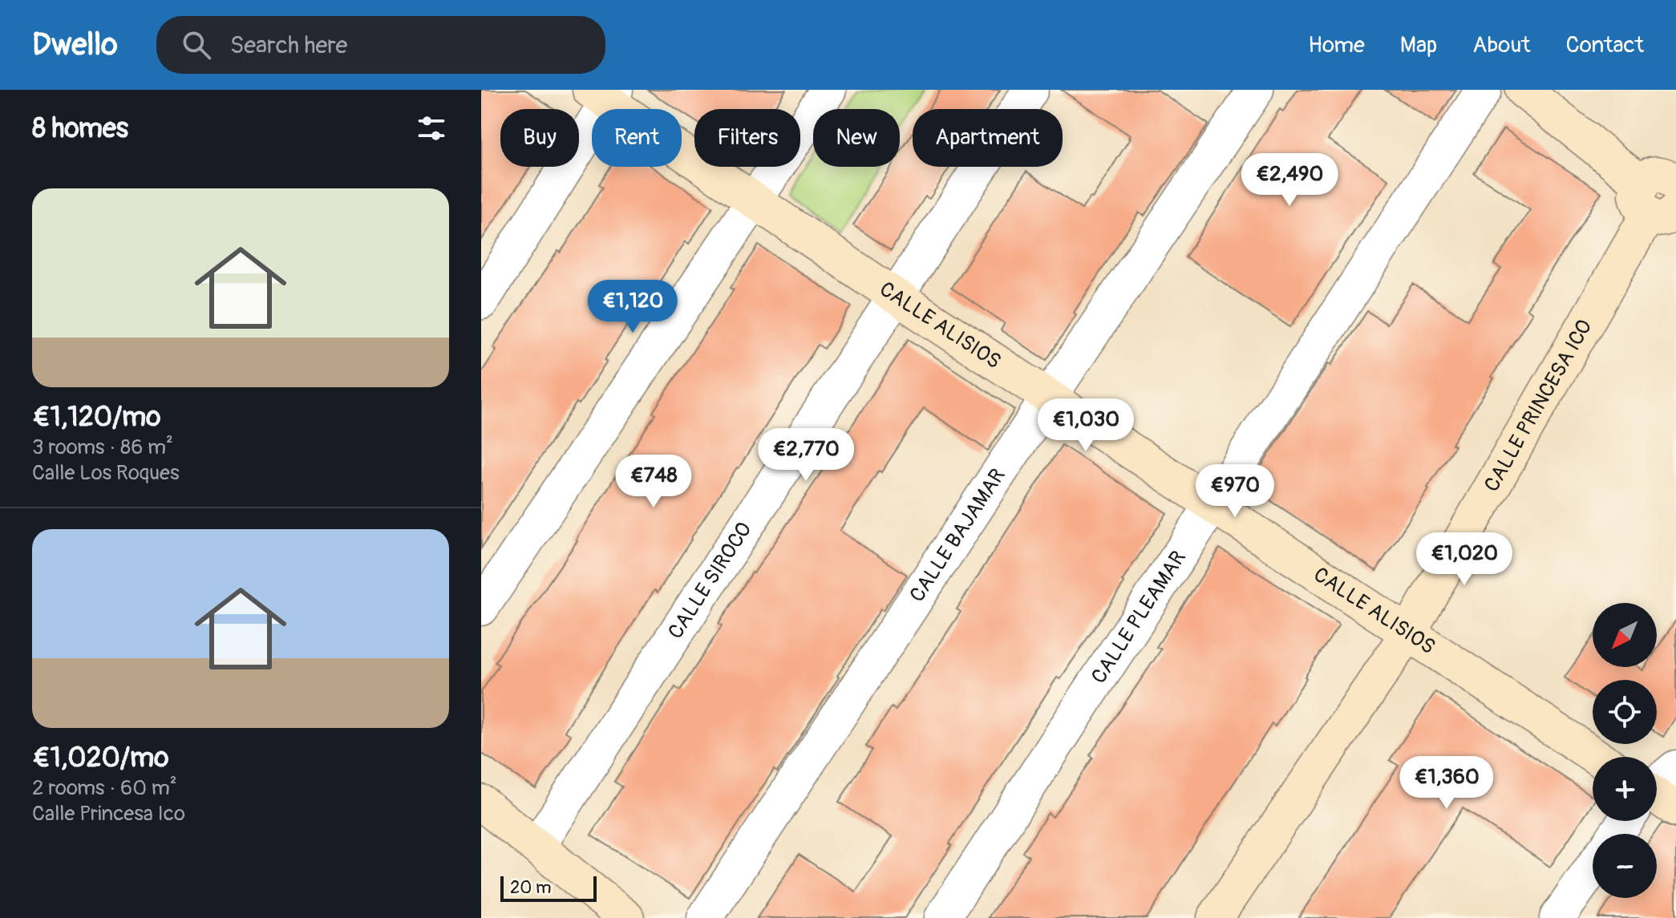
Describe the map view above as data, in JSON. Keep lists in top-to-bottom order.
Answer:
{
  "streets": {
    "street": [
      "CALLE ALISIOS",
      "CALLE PRINCESA ICO",
      "CALLE BAJAMAR",
      "CALLE SIROCO",
      "CALLE PLEAMAR"
    ]
  },
  "crossings": [
    ["CALLE ALISIOS", "CALLE PRINCESA ICO"],
    ["CALLE ALISIOS", "CALLE BAJAMAR"],
    ["CALLE ALISIOS", "CALLE SIROCO"],
    ["CALLE ALISIOS", "CALLE PLEAMAR"]
  ],
  "scale_bar": "20 m",
  "north": "bottom left",
  "page": {
    "header": "Dwello",
    "search": "Search here",
    "nav": [
      "Home",
      "Map",
      "About",
      "Contact"
    ],
    "heading": "8 homes",
    "chip": [
      "Buy",
      "Rent",
      "Filters",
      "New",
      "Apartment"
    ],
    "price": [
      "€2,490",
      "€1,120",
      "€1,030",
      "€2,770",
      "€748",
      "€970",
      "€1,020",
      "€1,360"
    ],
    "list": [
      {
        "name": "€1,120/mo",
        "note": "3 rooms · 86 m² · Calle Los Roques"
      },
      {
        "name": "€1,020/mo",
        "note": "2 rooms · 60 m² · Calle Princesa Ico"
      }
    ],
    "map_buttons": ["+", "−"],
    "scale": "20 m"
  }
}
